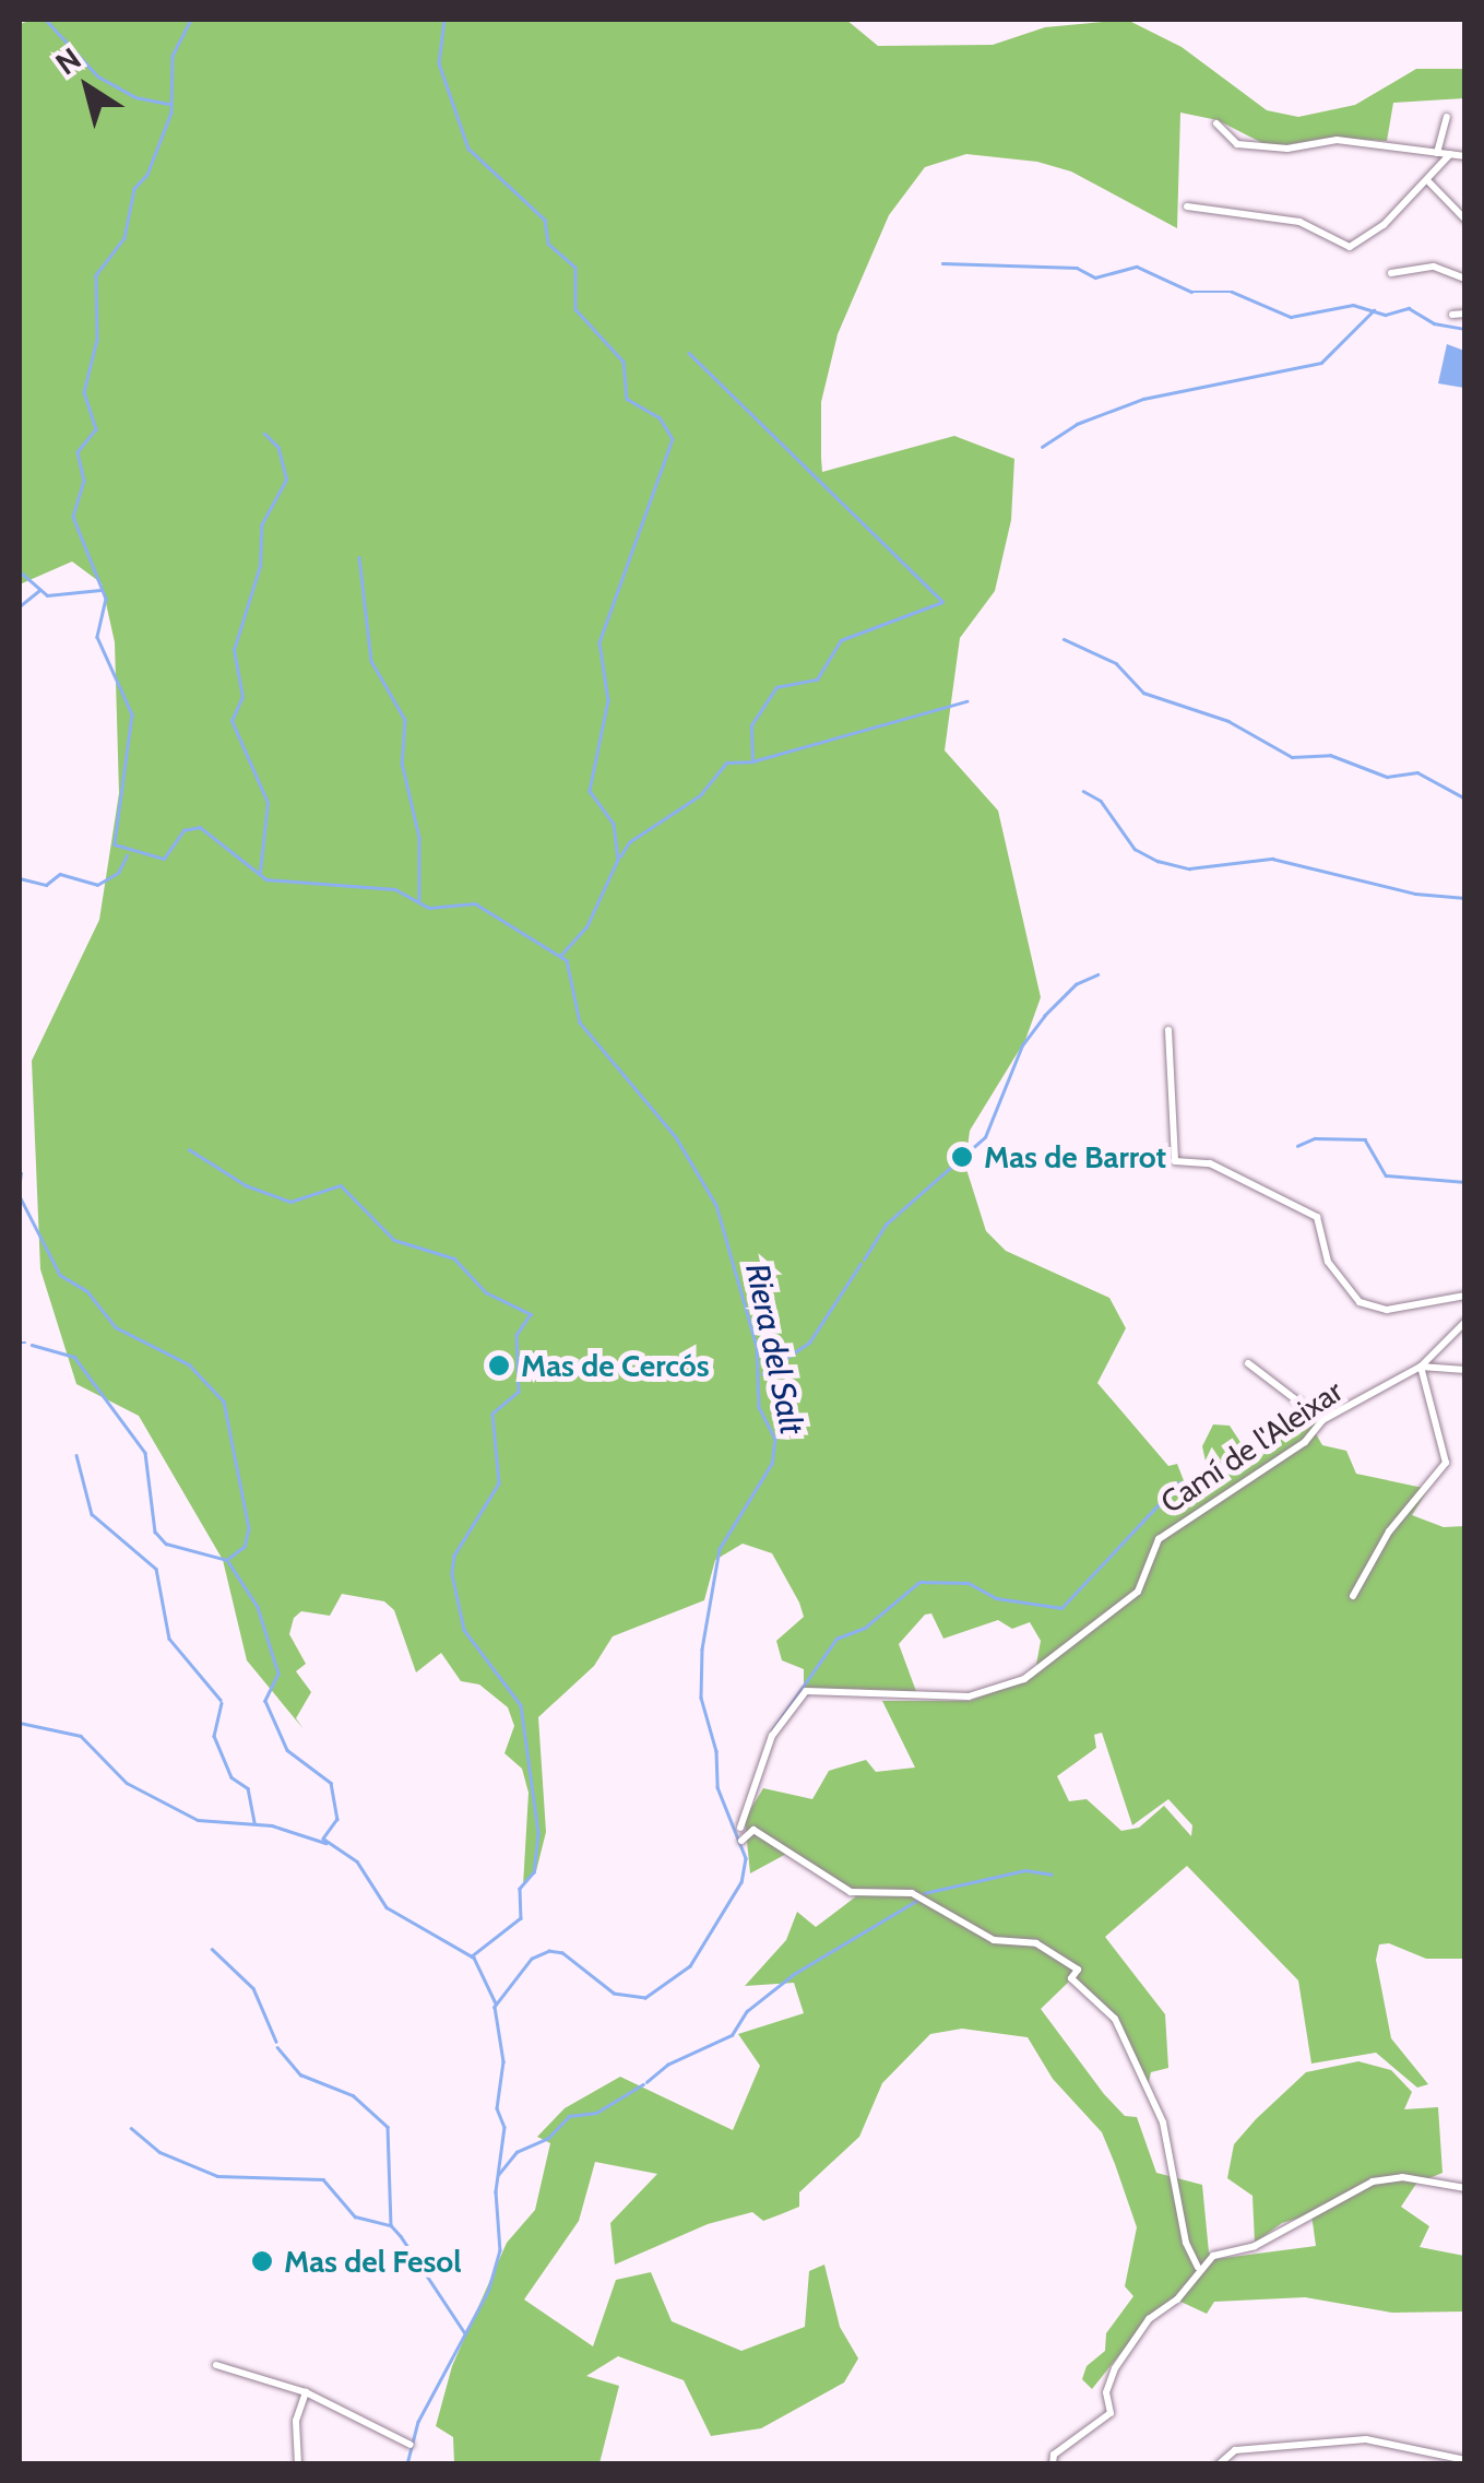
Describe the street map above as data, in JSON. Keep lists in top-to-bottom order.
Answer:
{
  "streets": {
    "street": ["Camí de l'Aleixar"]
  },
  "water": ["Riera del Salt"],
  "places": ["Mas de Barrot", "Mas de Cercós", "Mas del Fesol"],
  "north": "top left"
}
